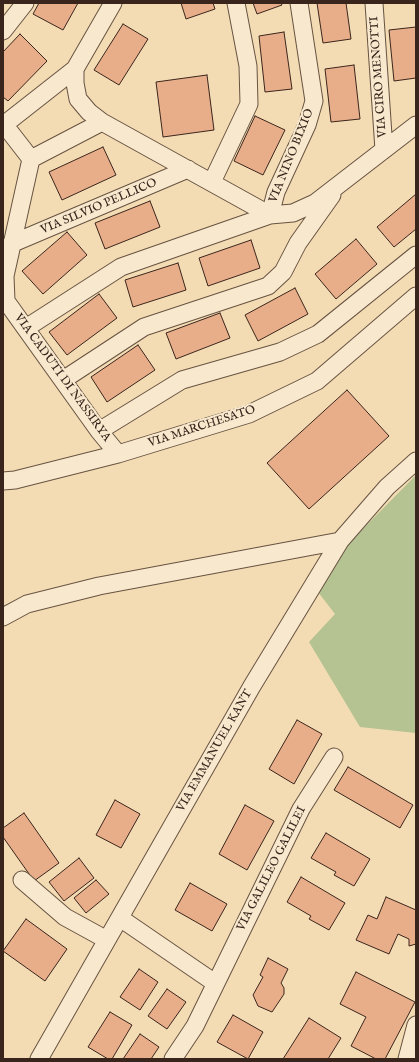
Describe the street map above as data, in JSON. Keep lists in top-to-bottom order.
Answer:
{
  "streets": {
    "street": [
      "VIA CIRO MENOTTI",
      "VIA NINO BIXIO",
      "VIA SILVIO PELLICO",
      "VIA CADUTI DI NASSIRYA",
      "VIA MARCHESATO",
      "VIA EMMANUEL KANT",
      "VIA GALILEO GALILEI"
    ]
  },
  "crossings": [
    ["VIA SILVIO PELLICO", "VIA CADUTI DI NASSIRYA"],
    ["VIA CADUTI DI NASSIRYA", "VIA MARCHESATO"]
  ]
}
